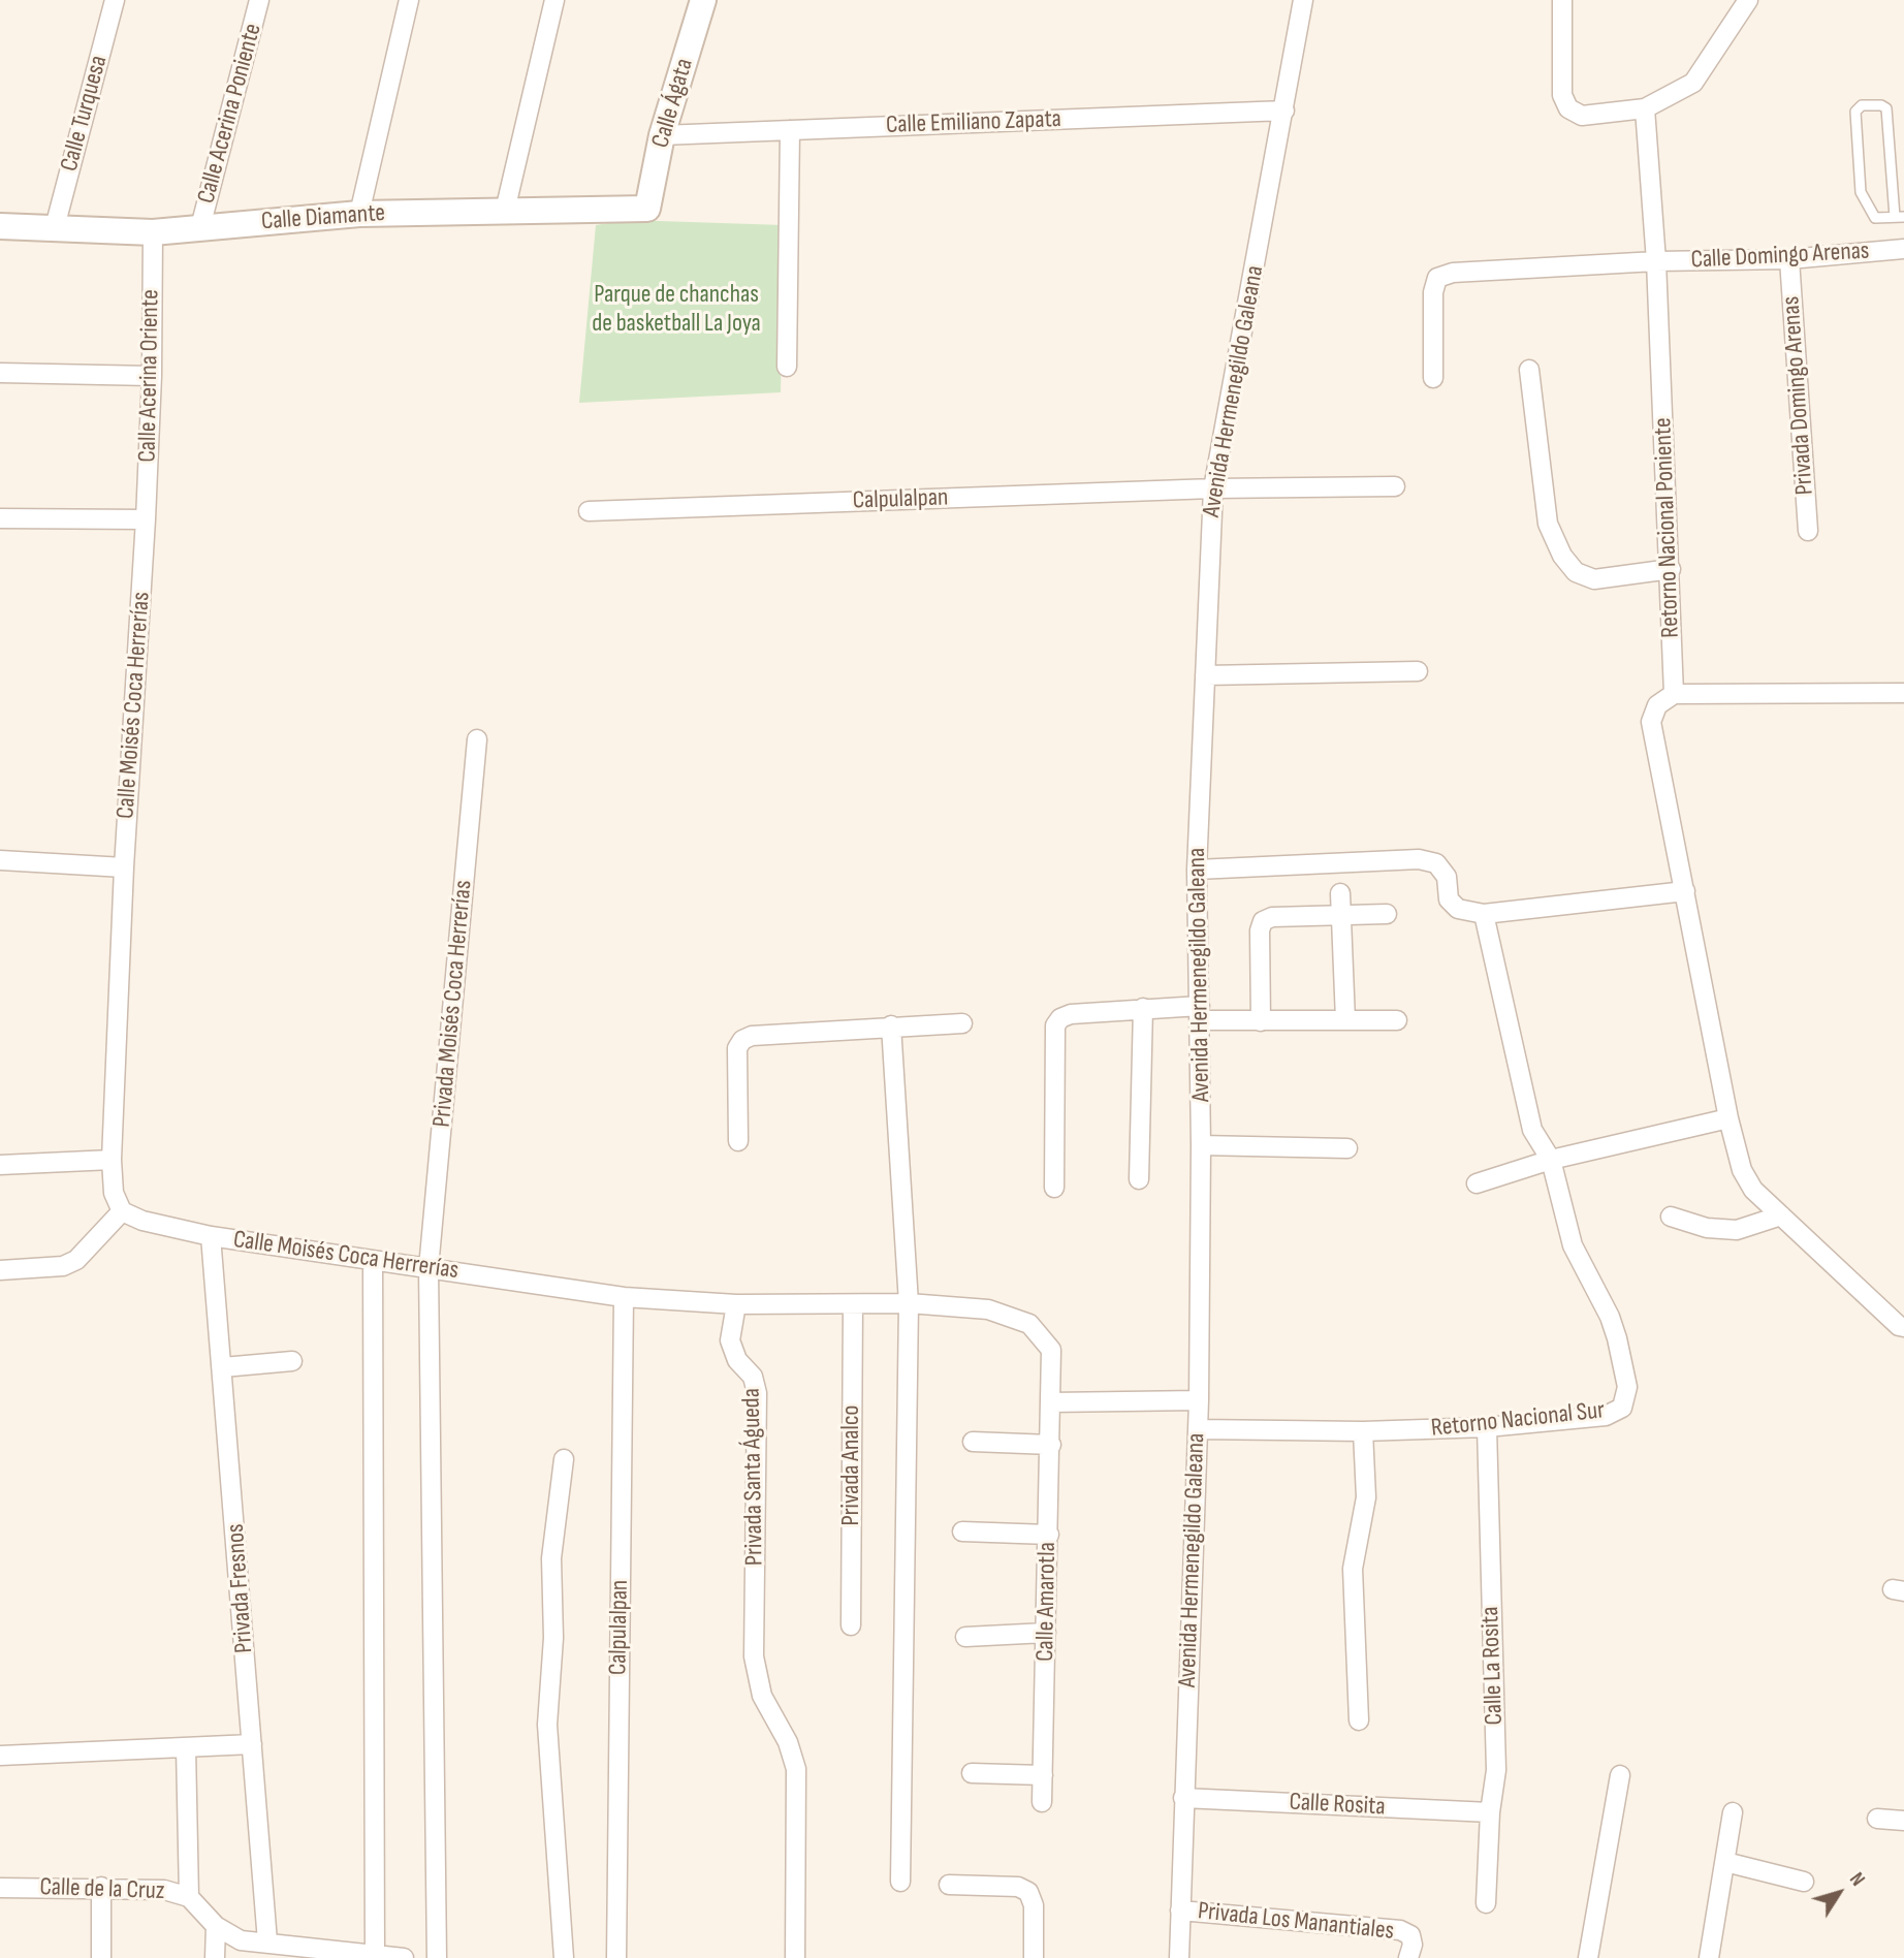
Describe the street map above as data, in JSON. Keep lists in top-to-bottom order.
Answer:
{
  "streets": {
    "street": [
      "Calle Ágata",
      "Calle Turquesa",
      "Calle Acerina Poniente",
      "Calle Emiliano Zapata",
      "Calle Diamante",
      "Calle Domingo Arenas",
      "Calle Acerina Oriente",
      "Avenida Hermenegildo Galeana",
      "Privada Domingo Arenas",
      "Calpulalpan",
      "Retorno Nacional Poniente",
      "Calle Moisés Coca Herrerías",
      "Privada Moisés Coca Herrerías",
      "Retorno Nacional Sur",
      "Privada Analco",
      "Privada Santa Águeda",
      "Privada Fresnos",
      "Calle Amarotla",
      "Calle La Rosita",
      "Calle Rosita",
      "Calle de la Cruz",
      "Privada Los Manantiales"
    ]
  },
  "crossings": [
    ["Calle Ágata", "Calle Emiliano Zapata"],
    ["Calle Ágata", "Calle Diamante"],
    ["Calle Turquesa", "Calle Diamante"],
    ["Calle Acerina Poniente", "Calle Diamante"],
    ["Calle Emiliano Zapata", "Avenida Hermenegildo Galeana"],
    ["Calle Diamante", "Calle Acerina Oriente"],
    ["Calle Domingo Arenas", "Privada Domingo Arenas"],
    ["Calle Domingo Arenas", "Retorno Nacional Poniente"],
    ["Calle Acerina Oriente", "Calle Moisés Coca Herrerías"],
    ["Avenida Hermenegildo Galeana", "Calpulalpan"],
    ["Avenida Hermenegildo Galeana", "Retorno Nacional Sur"],
    ["Avenida Hermenegildo Galeana", "Calle Rosita"],
    ["Avenida Hermenegildo Galeana", "Privada Los Manantiales"],
    ["Calpulalpan", "Calle Moisés Coca Herrerías"],
    ["Calle Moisés Coca Herrerías", "Privada Moisés Coca Herrerías"],
    ["Calle Moisés Coca Herrerías", "Privada Analco"],
    ["Calle Moisés Coca Herrerías", "Privada Santa Águeda"],
    ["Calle Moisés Coca Herrerías", "Privada Fresnos"],
    ["Calle Moisés Coca Herrerías", "Calle Amarotla"],
    ["Retorno Nacional Sur", "Calle La Rosita"],
    ["Privada Fresnos", "Calle de la Cruz"],
    ["Calle La Rosita", "Calle Rosita"]
  ],
  "parks": ["Parque de chanchas de basketball La Joya"],
  "north": "top right"
}
